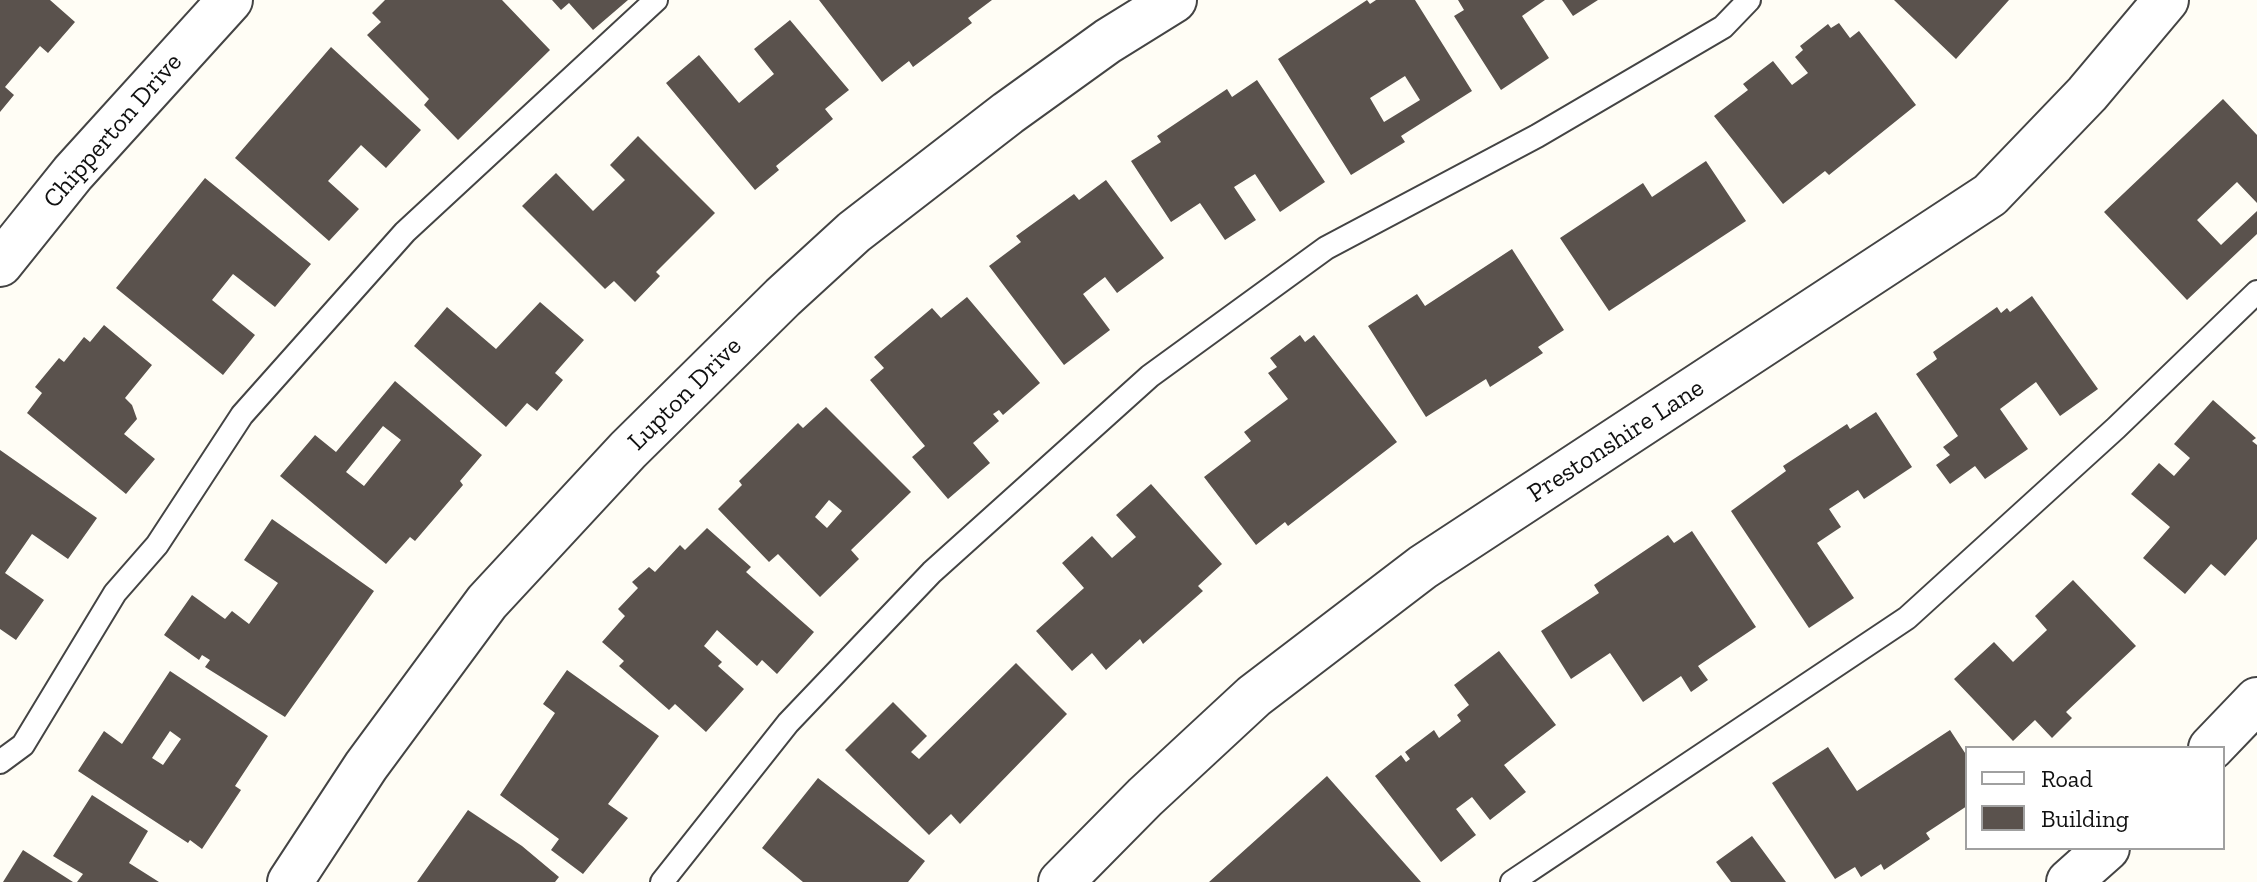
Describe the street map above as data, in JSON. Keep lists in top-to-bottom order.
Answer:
{
  "streets": {
    "street": ["Chipperton Drive", "Lupton Drive", "Prestonshire Lane"]
  },
  "legend": ["Road", "Building"]
}
